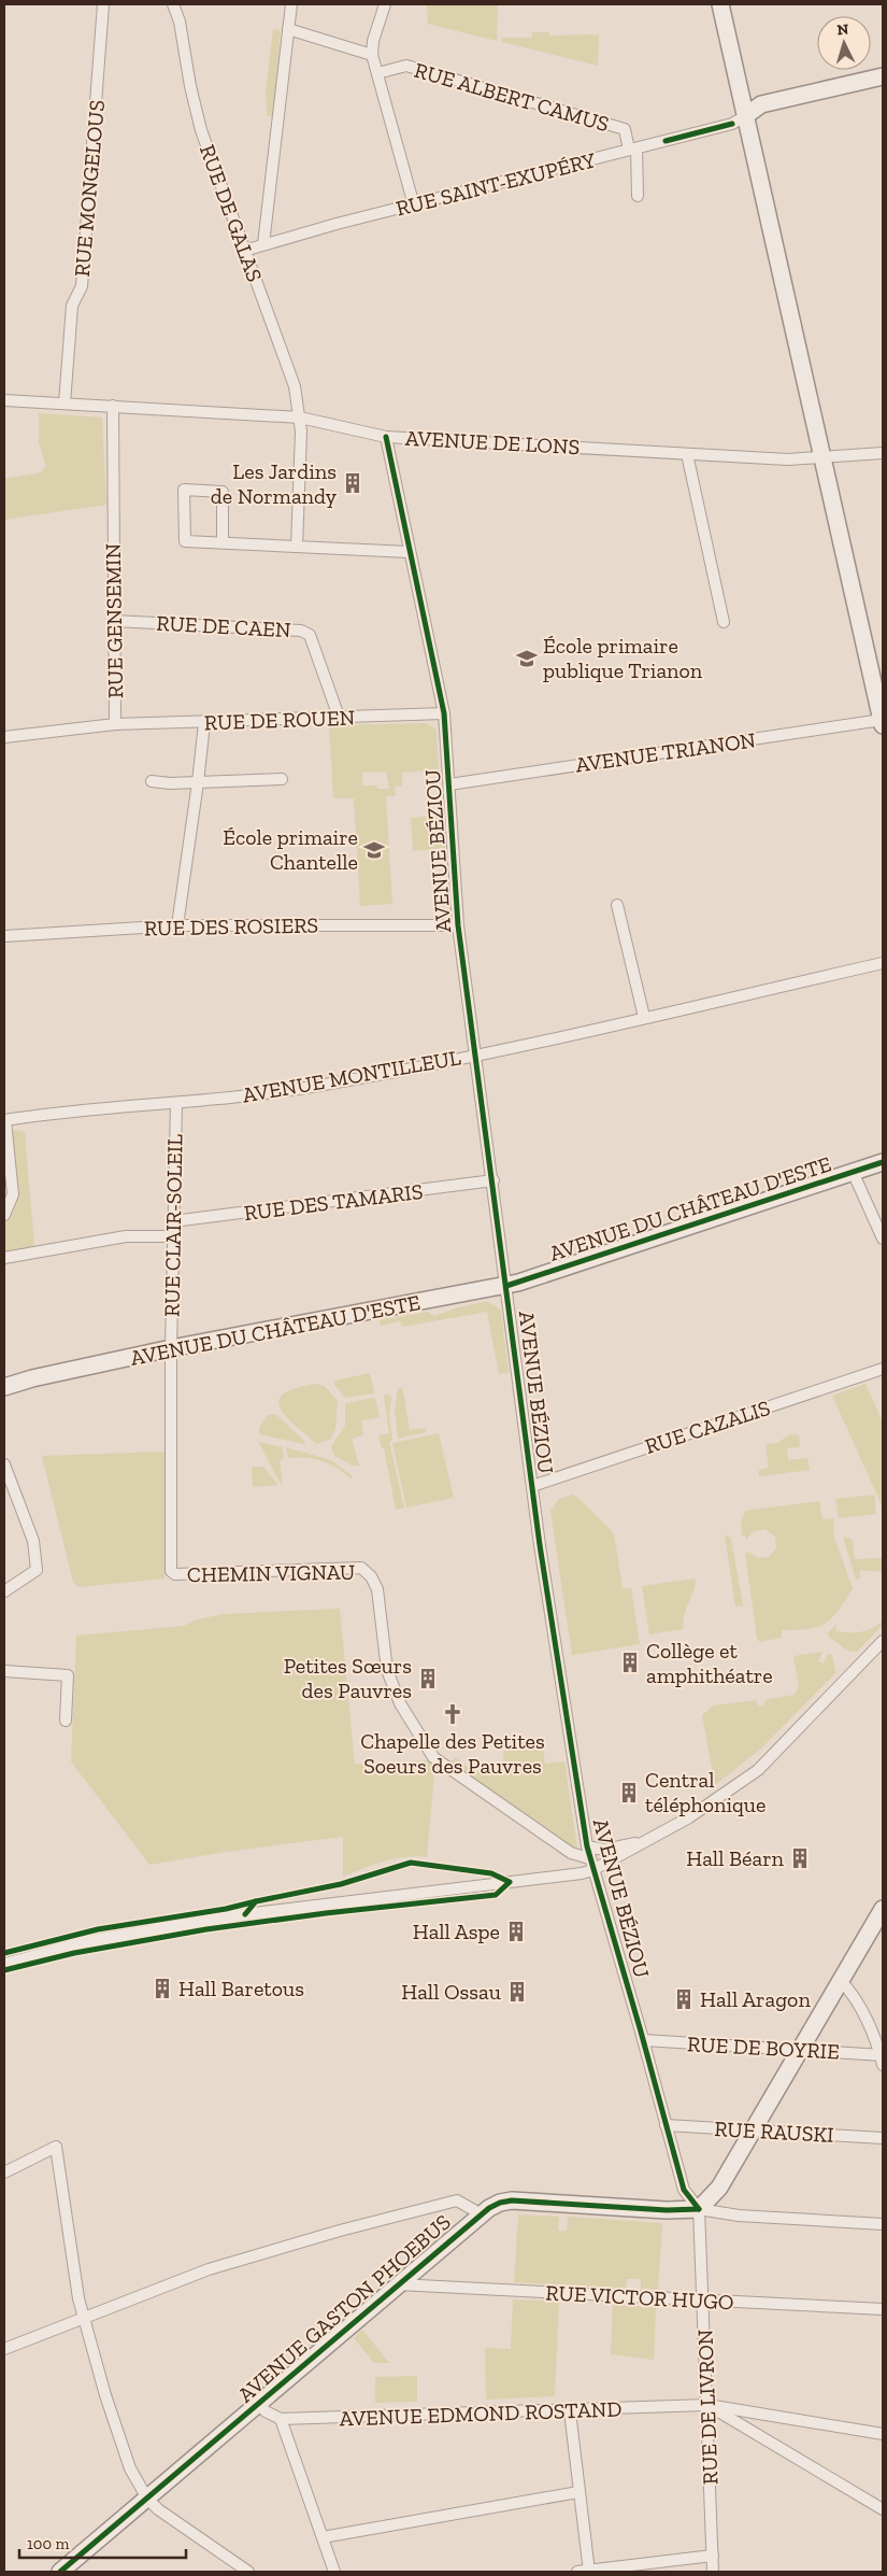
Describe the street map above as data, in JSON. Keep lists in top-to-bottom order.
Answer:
{
  "streets": {
    "main road": ["AVENUE DU CHÂTEAU D'ESTE", "AVENUE GASTON PHOEBUS"],
    "street": [
      "RUE ALBERT CAMUS",
      "RUE SAINT-EXUPÉRY",
      "RUE MONGELOUS",
      "RUE DE GALAS",
      "AVENUE DE LONS",
      "RUE GENSEMIN",
      "RUE DE CAEN",
      "RUE DE ROUEN",
      "AVENUE TRIANON",
      "AVENUE BÉZIOU",
      "RUE DES ROSIERS",
      "AVENUE MONTILLEUL",
      "RUE DES TAMARIS",
      "RUE CLAIR-SOLEIL",
      "RUE CAZALIS",
      "CHEMIN VIGNAU",
      "RUE DE BOYRIE",
      "RUE RAUSKI",
      "RUE VICTOR HUGO",
      "RUE DE LIVRON",
      "AVENUE EDMOND ROSTAND"
    ]
  },
  "crossings": [
    ["RUE ALBERT CAMUS", "RUE SAINT-EXUPÉRY"],
    ["RUE SAINT-EXUPÉRY", "RUE DE GALAS"],
    ["RUE MONGELOUS", "AVENUE DE LONS"],
    ["RUE DE GALAS", "AVENUE DE LONS"],
    ["AVENUE DE LONS", "RUE GENSEMIN"],
    ["AVENUE DE LONS", "AVENUE BÉZIOU"],
    ["RUE GENSEMIN", "RUE DE CAEN"],
    ["RUE GENSEMIN", "RUE DE ROUEN"],
    ["RUE DE CAEN", "RUE DE ROUEN"],
    ["RUE DE ROUEN", "AVENUE BÉZIOU"],
    ["AVENUE TRIANON", "AVENUE BÉZIOU"],
    ["AVENUE BÉZIOU", "RUE DES ROSIERS"],
    ["AVENUE BÉZIOU", "AVENUE MONTILLEUL"],
    ["AVENUE BÉZIOU", "RUE DES TAMARIS"],
    ["AVENUE BÉZIOU", "AVENUE DU CHÂTEAU D'ESTE"],
    ["AVENUE BÉZIOU", "RUE CAZALIS"],
    ["AVENUE BÉZIOU", "CHEMIN VIGNAU"],
    ["AVENUE BÉZIOU", "RUE DE BOYRIE"],
    ["AVENUE BÉZIOU", "RUE RAUSKI"],
    ["AVENUE BÉZIOU", "AVENUE GASTON PHOEBUS"],
    ["AVENUE BÉZIOU", "RUE DE LIVRON"],
    ["AVENUE MONTILLEUL", "RUE CLAIR-SOLEIL"],
    ["RUE DES TAMARIS", "RUE CLAIR-SOLEIL"],
    ["AVENUE DU CHÂTEAU D'ESTE", "RUE CLAIR-SOLEIL"],
    ["AVENUE DU CHÂTEAU D'ESTE", "CHEMIN VIGNAU"],
    ["RUE CLAIR-SOLEIL", "CHEMIN VIGNAU"],
    ["RUE VICTOR HUGO", "AVENUE GASTON PHOEBUS"],
    ["RUE VICTOR HUGO", "RUE DE LIVRON"],
    ["AVENUE GASTON PHOEBUS", "RUE DE LIVRON"],
    ["RUE DE LIVRON", "AVENUE EDMOND ROSTAND"]
  ],
  "places": {
    "building": [
      "Les Jardins de Normandy",
      "Collège et amphithéatre",
      "Petites Sœurs des Pauvres",
      "Central téléphonique",
      "Hall Béarn",
      "Hall Aspe",
      "Hall Baretous",
      "Hall Ossau",
      "Hall Aragon"
    ],
    "school or university": ["École primaire publique Trianon", "École primaire Chantelle"],
    "church": ["Chapelle des Petites Soeurs des Pauvres"]
  },
  "scale_bar": "100 m",
  "north": "top"
}
